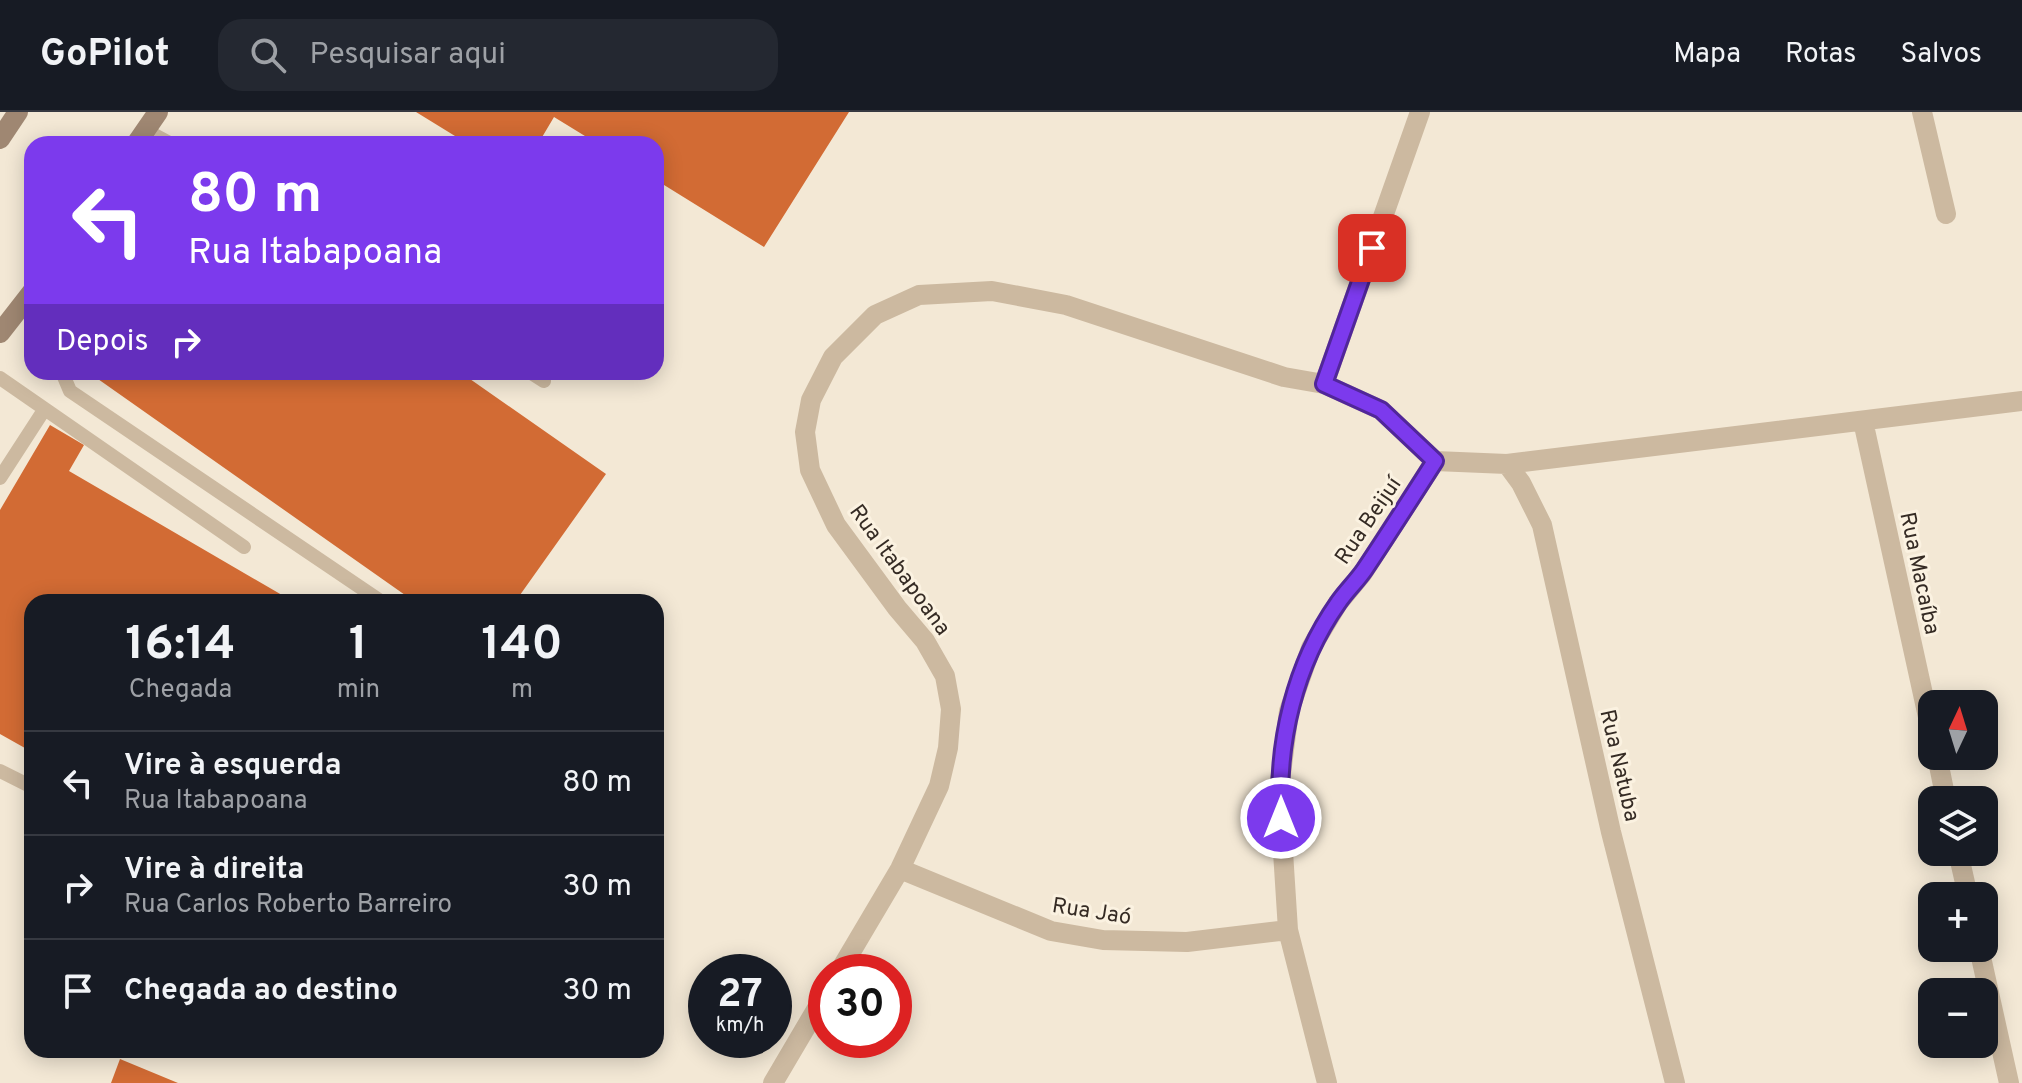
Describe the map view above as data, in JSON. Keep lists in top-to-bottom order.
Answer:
{
  "streets": {
    "street": [
      "Rua Beijuí",
      "Rua Itabapoana",
      "Rua Macaíba",
      "Rua Natuba",
      "Rua Jaó"
    ]
  },
  "crossings": [
    ["Rua Beijuí", "Rua Itabapoana"],
    ["Rua Beijuí", "Rua Jaó"],
    ["Rua Itabapoana", "Rua Jaó"]
  ],
  "north": "top",
  "page": {
    "header": "GoPilot",
    "search": "Pesquisar aqui",
    "nav": ["Mapa", "Rotas", "Salvos"],
    "turn": ["80 m", "Rua Itabapoana"],
    "then": "Depois",
    "eta": [
      "16:14",
      "Chegada",
      "1",
      "min",
      "140",
      "m"
    ],
    "map_buttons": ["+", "−"],
    "list": [
      {
        "name": "Vire à esquerda",
        "note": "Rua Itabapoana",
        "value": "80 m"
      },
      {
        "name": "Vire à direita",
        "note": "Rua Carlos Roberto Barreiro",
        "value": "30 m"
      },
      {
        "name": "Chegada ao destino",
        "value": "30 m"
      }
    ],
    "speed": "27 km/h",
    "limit": "30"
  }
}
